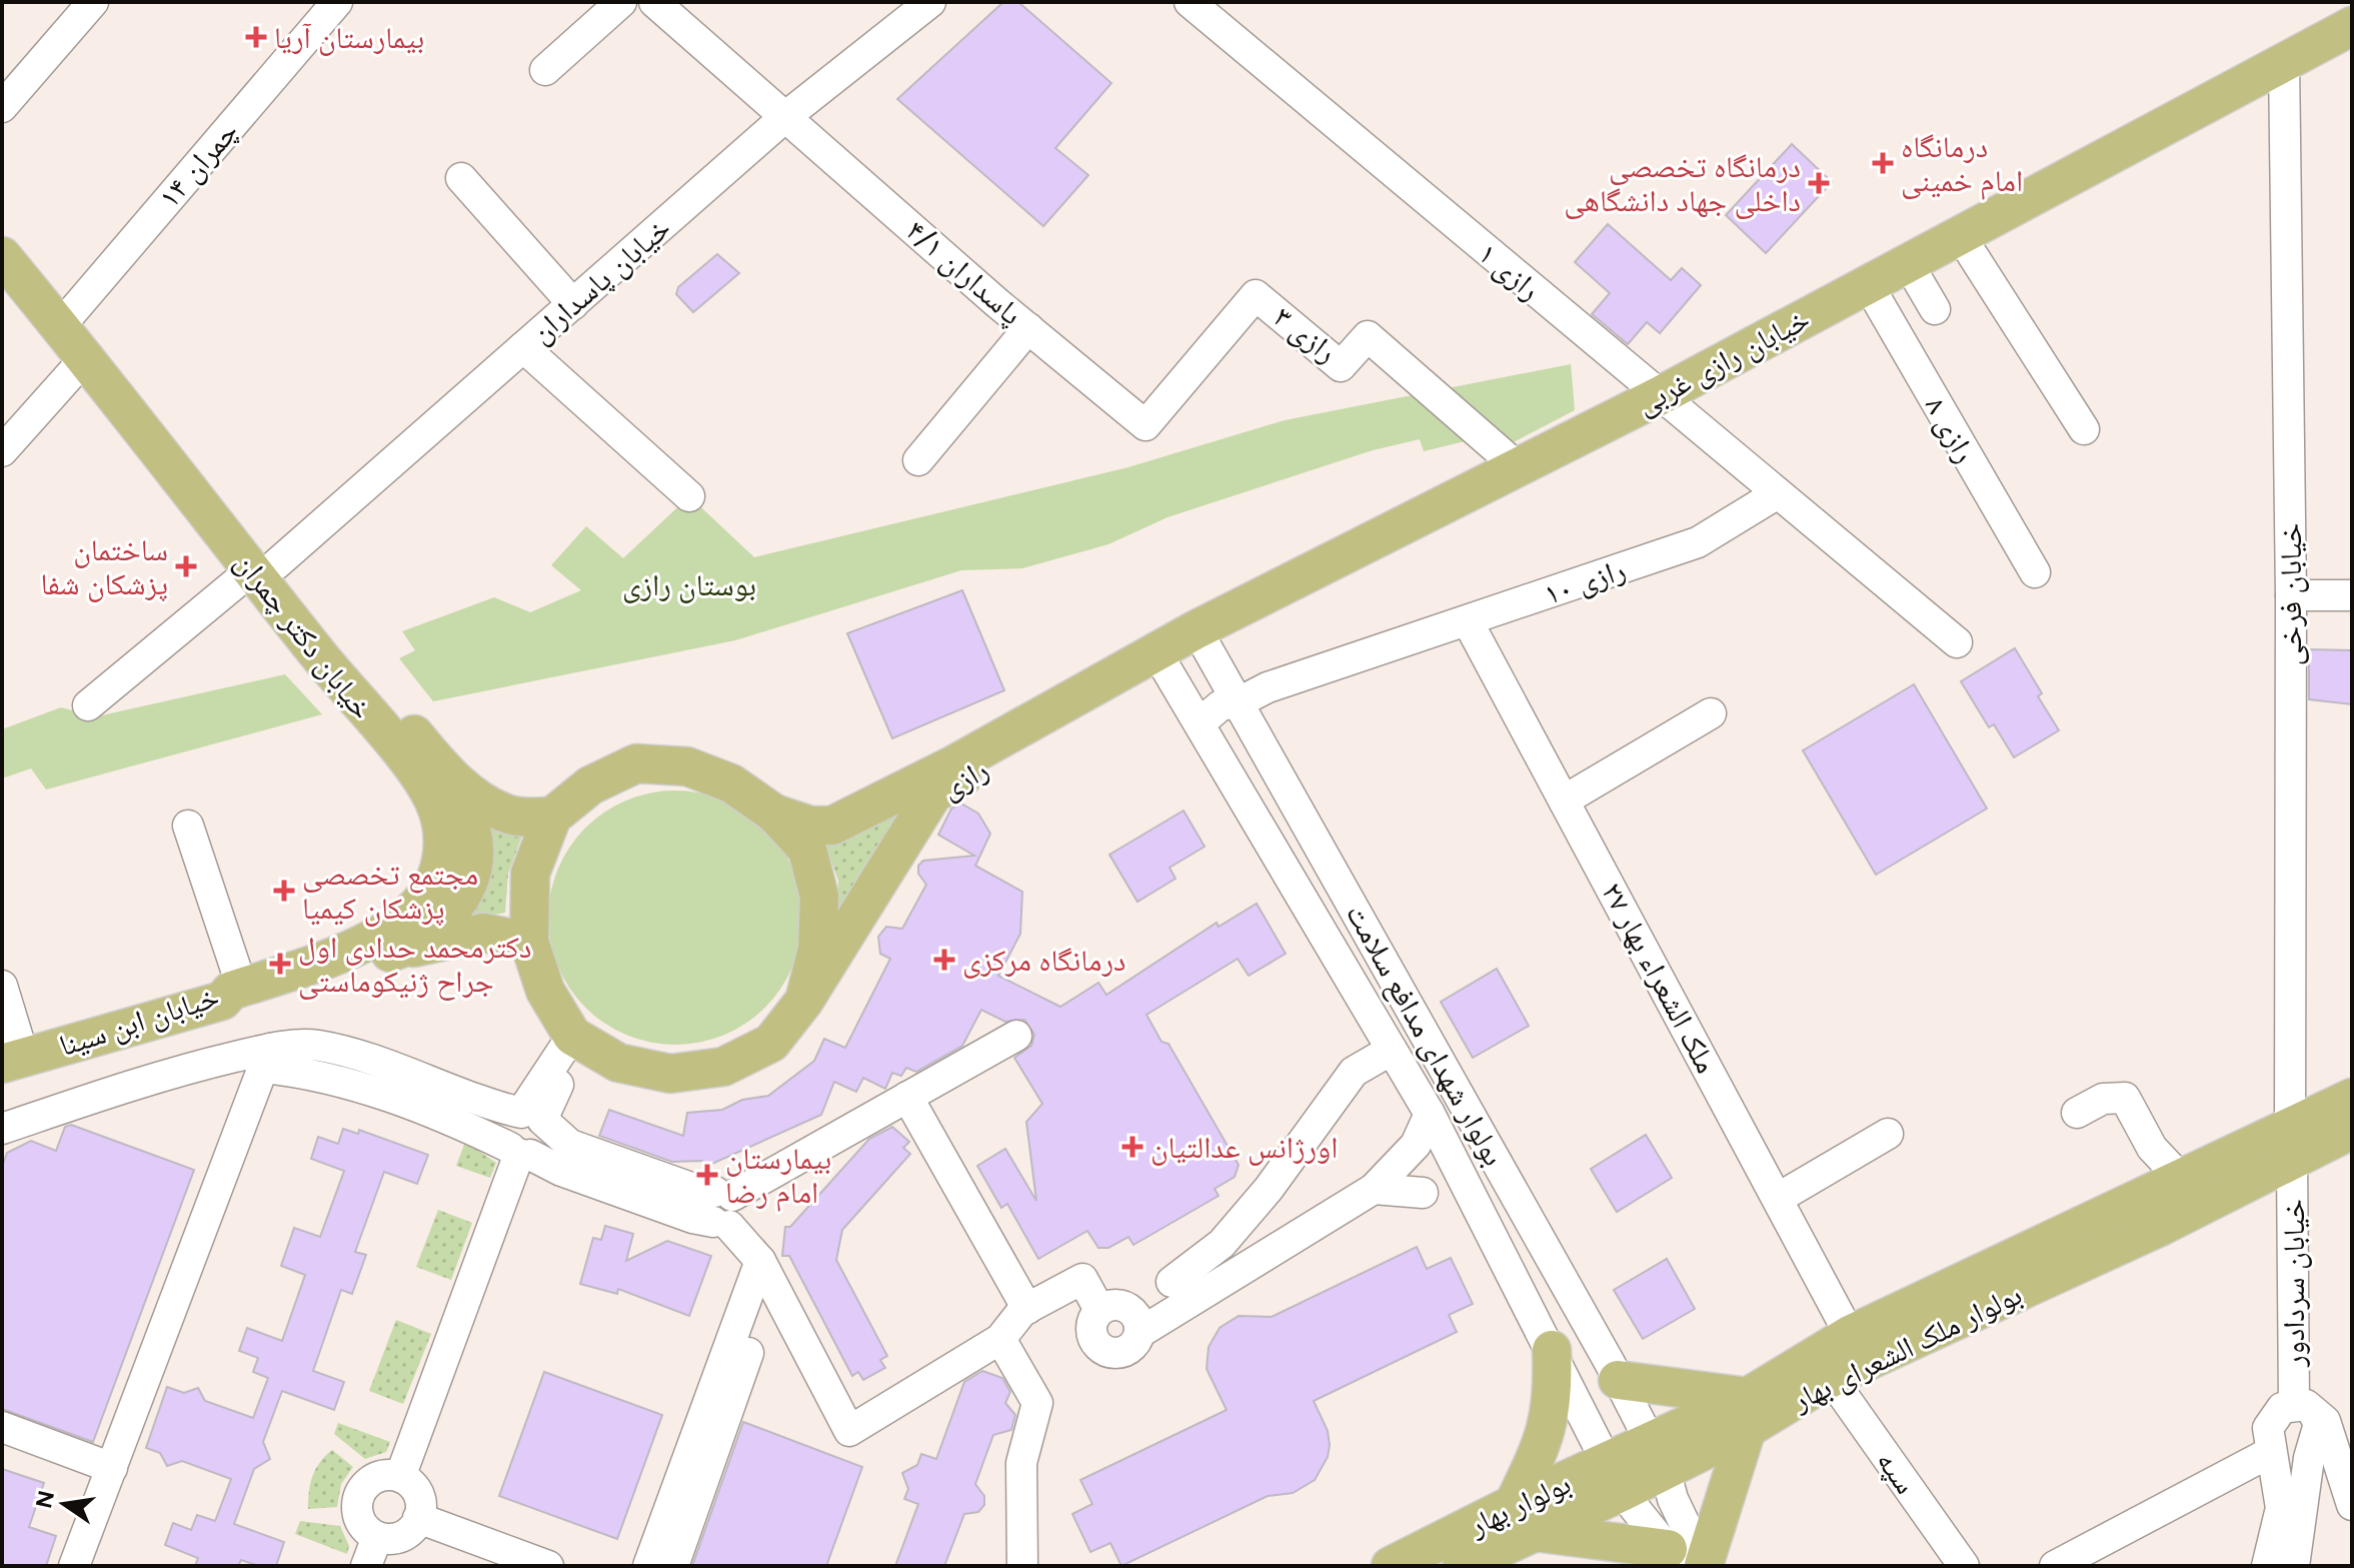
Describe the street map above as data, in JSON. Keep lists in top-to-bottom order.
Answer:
{
  "streets": {
    "main road": [
      "خیابان رازی غربی",
      "خیابان دکتر چمران",
      "رازی",
      "خیابان ابن سینا",
      "بولوار ملک الشعرای بهار",
      "بولوار بهار"
    ],
    "street": [
      "چمران ۱۴",
      "رازی ۱",
      "پاسداران ۴/۱",
      "خیابان پاسداران",
      "رازی ۳",
      "رازی ۸",
      "رازی ۱۰",
      "خیابان فرخی",
      "ملک الشعراء بهار ۲۷",
      "بولوار شهدای مدافع سلامت",
      "خیابان سردادور",
      "سپه"
    ]
  },
  "crossings": [
    ["چمران ۱۴", "خیابان دکتر چمران"],
    ["رازی ۱", "خیابان رازی غربی"],
    ["پاسداران ۴/۱", "خیابان پاسداران"],
    ["پاسداران ۴/۱", "رازی ۳"],
    ["خیابان پاسداران", "خیابان دکتر چمران"],
    ["رازی ۳", "خیابان رازی غربی"],
    ["خیابان رازی غربی", "رازی ۸"],
    ["خیابان رازی غربی", "خیابان فرخی"],
    ["خیابان رازی غربی", "رازی"],
    ["خیابان رازی غربی", "بولوار شهدای مدافع سلامت"],
    ["رازی ۱۰", "ملک الشعراء بهار ۲۷"],
    ["رازی ۱۰", "بولوار شهدای مدافع سلامت"],
    ["خیابان فرخی", "خیابان سردادور"],
    ["خیابان فرخی", "بولوار ملک الشعرای بهار"],
    ["خیابان دکتر چمران", "خیابان ابن سینا"],
    ["رازی", "بولوار شهدای مدافع سلامت"],
    ["ملک الشعراء بهار ۲۷", "بولوار ملک الشعرای بهار"],
    ["بولوار شهدای مدافع سلامت", "بولوار ملک الشعرای بهار"],
    ["خیابان سردادور", "بولوار ملک الشعرای بهار"],
    ["بولوار ملک الشعرای بهار", "سپه"],
    ["بولوار ملک الشعرای بهار", "بولوار بهار"]
  ],
  "parks": ["بوستان رازی"],
  "places": {
    "health": [
      "بیمارستان آریا",
      "درمانگاه امام خمینی",
      "درمانگاه تخصصی داخلی جهاد دانشگاهی",
      "ساختمان پزشکان شفا",
      "مجتمع تخصصی پزشکان کیمیا",
      "درمانگاه مرکزی",
      "دکترمحمد حدادی اول جراح ژنیکوماستی",
      "اورژانس عدالتیان",
      "بیمارستان امام رضا"
    ]
  },
  "north": "left"
}
